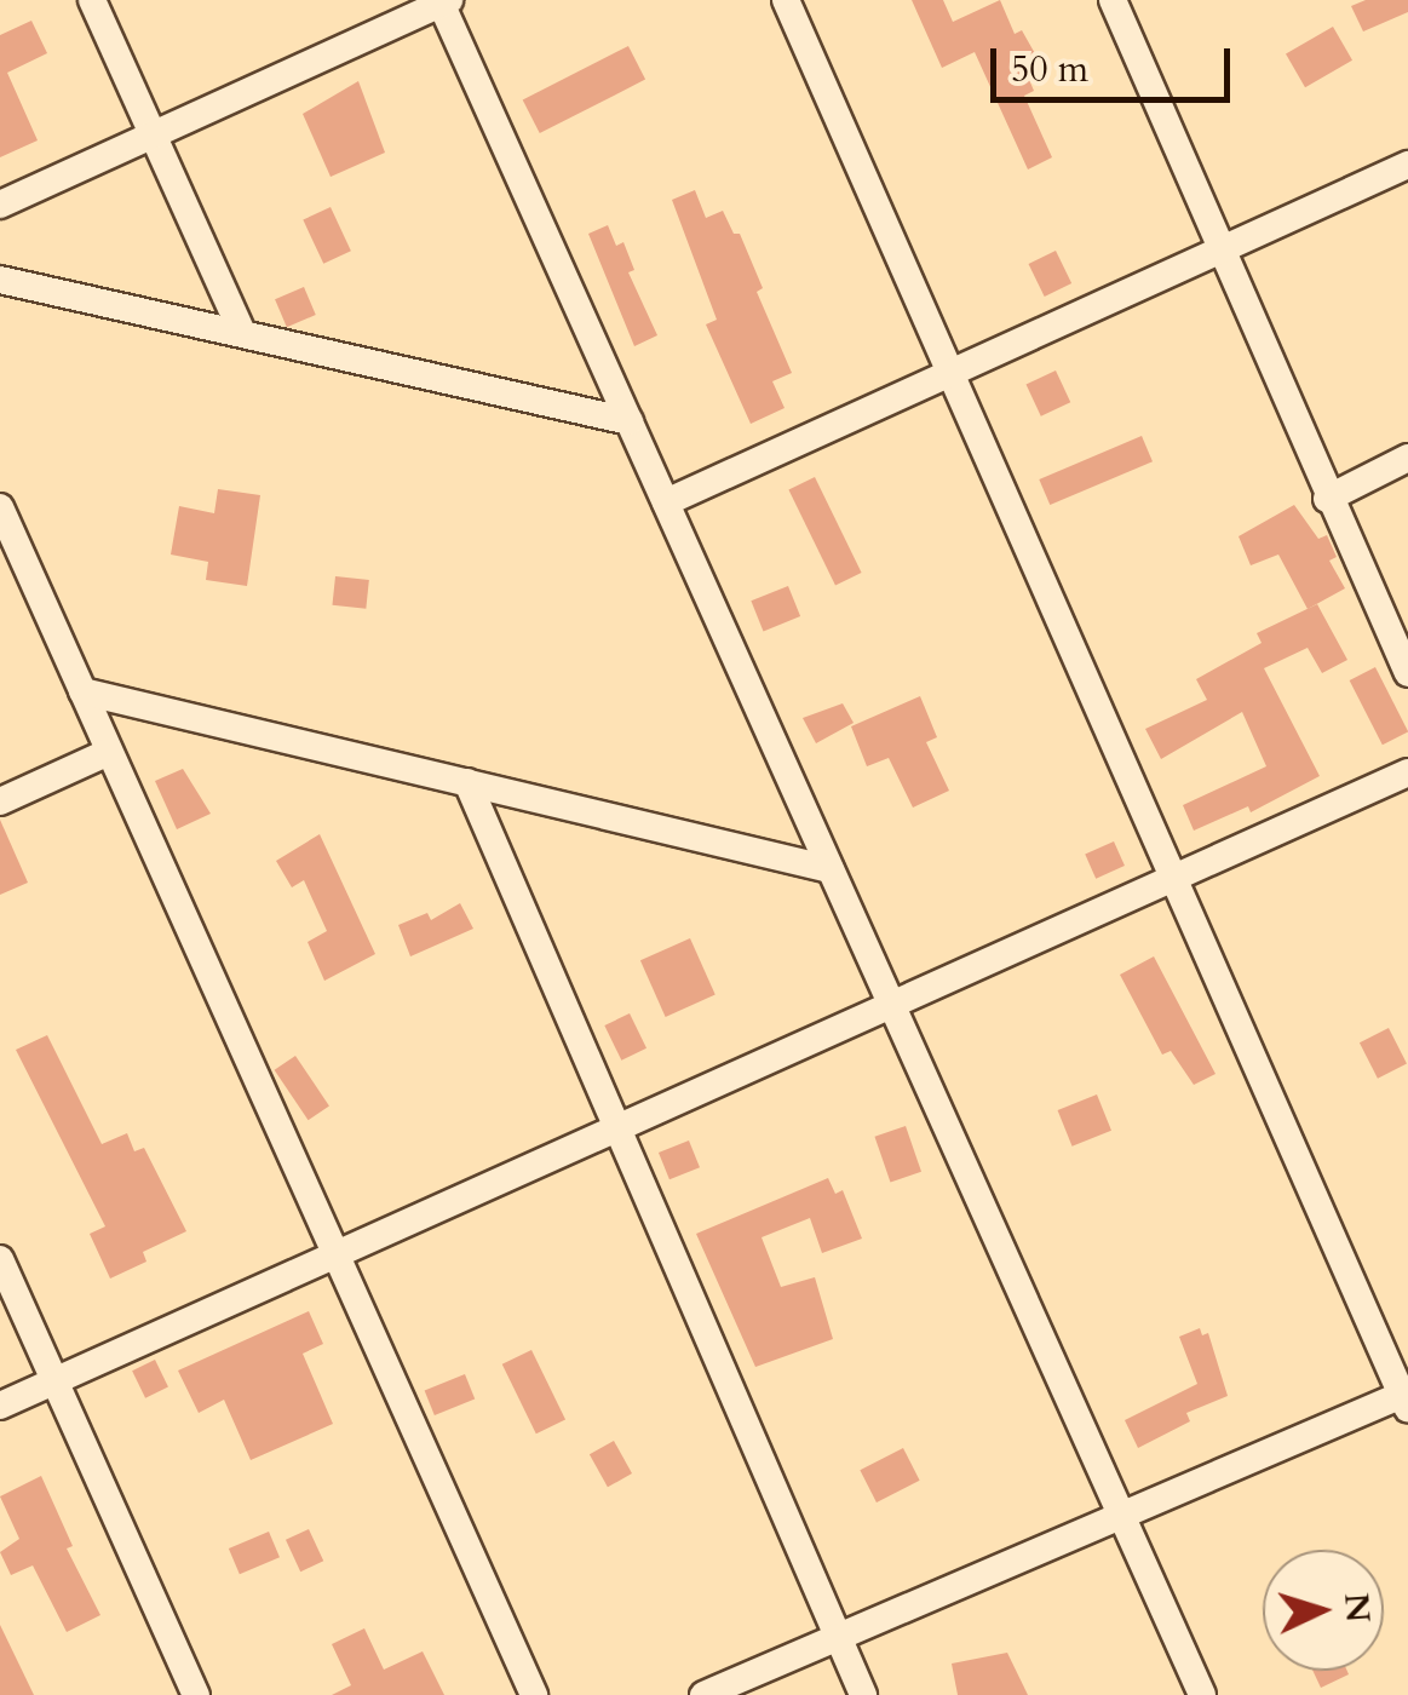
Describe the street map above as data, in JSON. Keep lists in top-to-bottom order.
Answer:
{
  "scale_bar": "50 m",
  "north": "right"
}
